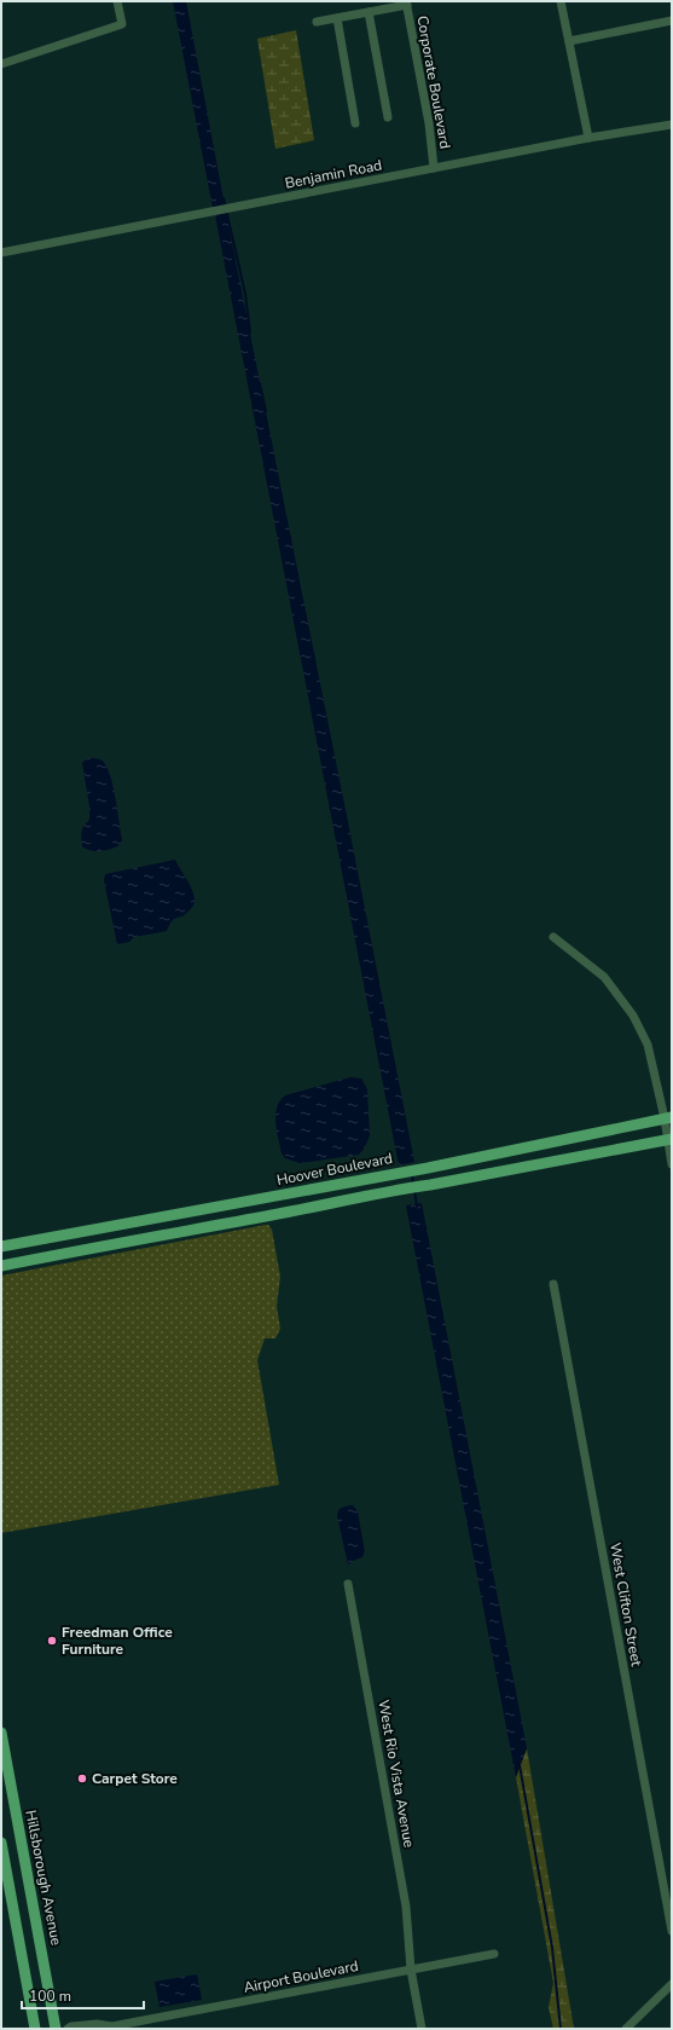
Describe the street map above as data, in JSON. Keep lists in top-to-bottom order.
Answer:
{
  "streets": {
    "main road": ["Hoover Boulevard", "Hillsborough Avenue"],
    "street": [
      "Corporate Boulevard",
      "Benjamin Road",
      "West Clifton Street",
      "West Rio Vista Avenue",
      "Airport Boulevard"
    ]
  },
  "crossings": [
    ["Corporate Boulevard", "Benjamin Road"],
    ["West Rio Vista Avenue", "Airport Boulevard"]
  ],
  "places": ["Freedman Office Furniture", "Carpet Store"],
  "scale_bar": "100 m"
}
